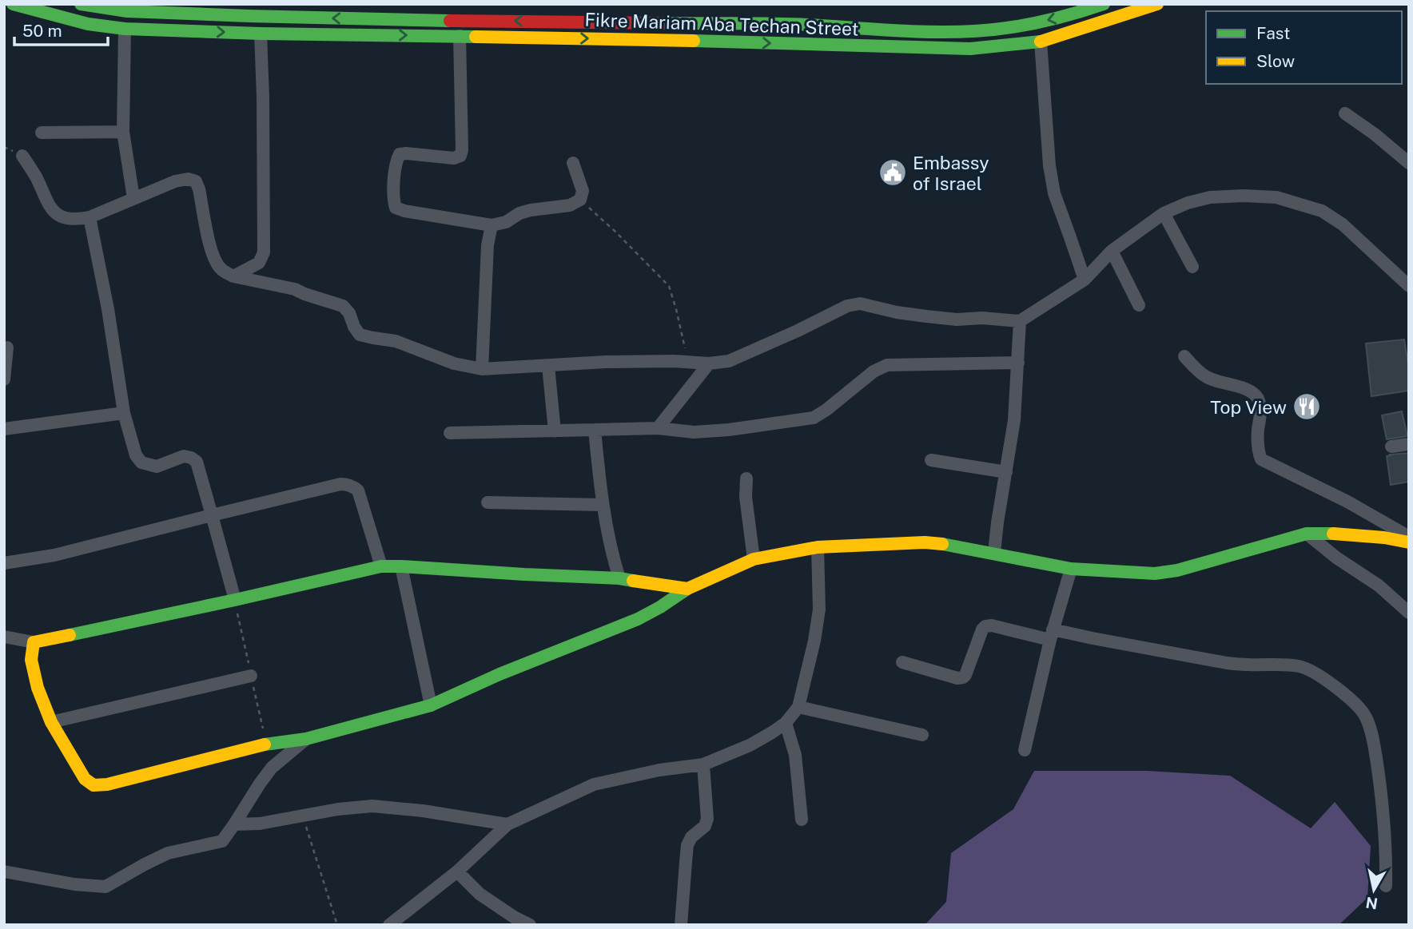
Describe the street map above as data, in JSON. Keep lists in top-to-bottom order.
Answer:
{
  "streets": {
    "main road": ["Fikre Mariam Aba Techan Street"]
  },
  "places": {
    "public building": ["Embassy of Israel"],
    "restaurant": ["Top View"]
  },
  "legend": ["Fast", "Slow"],
  "scale_bar": "50 m",
  "north": "bottom"
}
